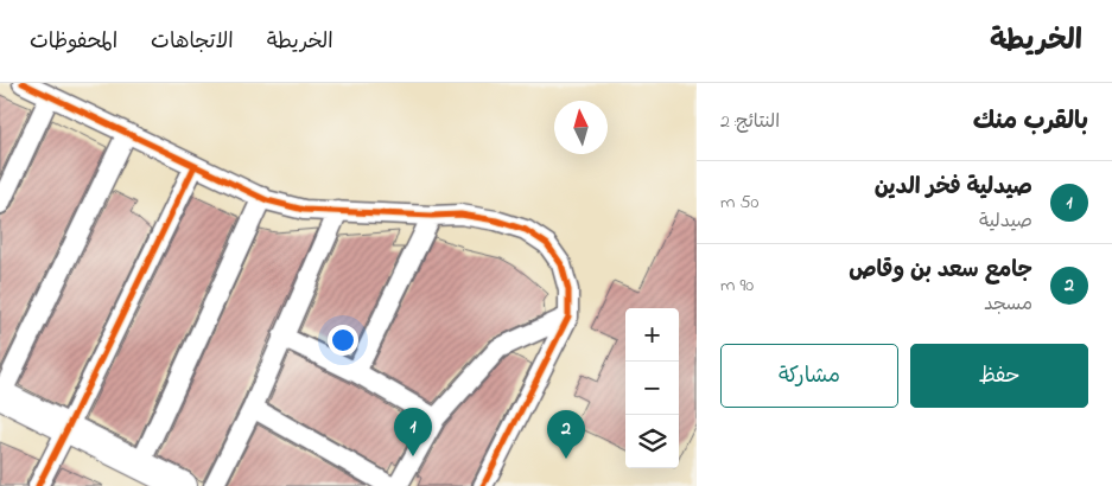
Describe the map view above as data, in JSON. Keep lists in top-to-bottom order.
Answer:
{
  "north": "top",
  "page": {
    "header": "الخريطة",
    "nav": ["الخريطة", "الاتجاهات", "المحفوظات"],
    "heading": ["بالقرب منك", "النتائج: 2"],
    "list": [
      {
        "mark": "1",
        "name": "صيدلية فخر الدين",
        "note": "صيدلية",
        "value": "50 m"
      },
      {
        "mark": "2",
        "name": "جامع سعد بن وقاص",
        "note": "مسجد",
        "value": "90 m"
      }
    ],
    "map_buttons": ["+", "−"],
    "buttons": ["حفظ", "مشاركة"],
    "pins": ["1", "2"]
  }
}
